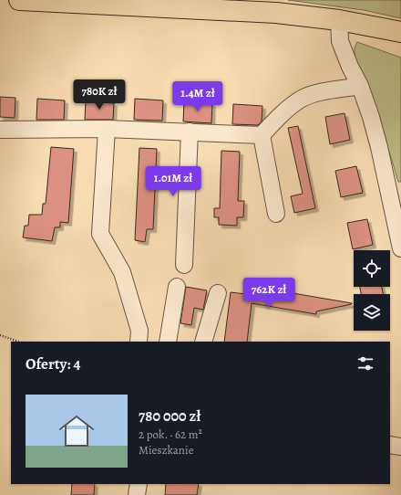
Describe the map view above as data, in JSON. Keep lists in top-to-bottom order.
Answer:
{
  "page": {
    "price": [
      "780K zł",
      "1.4M zł",
      "1.01M zł",
      "762K zł"
    ],
    "heading": "Oferty: 4",
    "list": [
      {
        "name": "780 000 zł",
        "note": "2 pok. · 62 m² · Mieszkanie"
      }
    ]
  }
}
